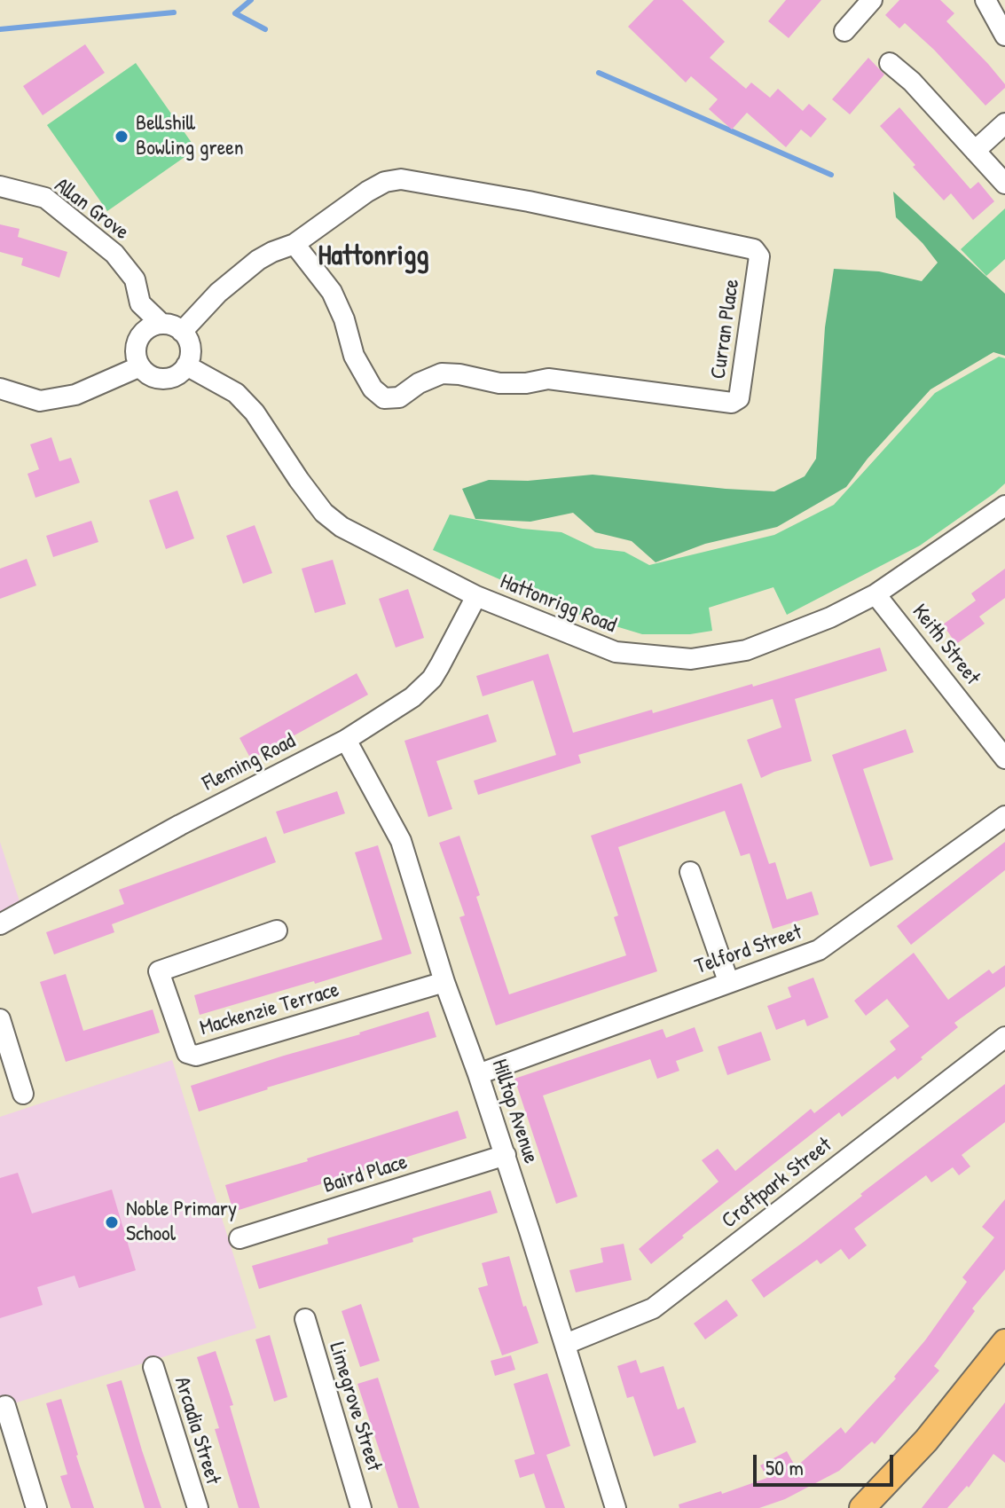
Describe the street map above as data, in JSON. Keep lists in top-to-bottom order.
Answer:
{
  "streets": {
    "street": [
      "Allan Grove",
      "Curran Place",
      "Hattonrigg Road",
      "Keith Street",
      "Fleming Road",
      "Telford Street",
      "Mackenzie Terrace",
      "Hilltop Avenue",
      "Baird Place",
      "Croftpark Street",
      "Limegrove Street",
      "Arcadia Street"
    ]
  },
  "crossings": [
    ["Allan Grove", "Curran Place"],
    ["Allan Grove", "Hattonrigg Road"],
    ["Curran Place", "Hattonrigg Road"],
    ["Hattonrigg Road", "Keith Street"],
    ["Hattonrigg Road", "Fleming Road"],
    ["Fleming Road", "Hilltop Avenue"],
    ["Telford Street", "Hilltop Avenue"],
    ["Mackenzie Terrace", "Hilltop Avenue"],
    ["Hilltop Avenue", "Baird Place"],
    ["Hilltop Avenue", "Croftpark Street"]
  ],
  "districts": ["Hattonrigg"],
  "places": ["Bellshill Bowling green", "Noble Primary School"],
  "scale_bar": "50 m"
}
